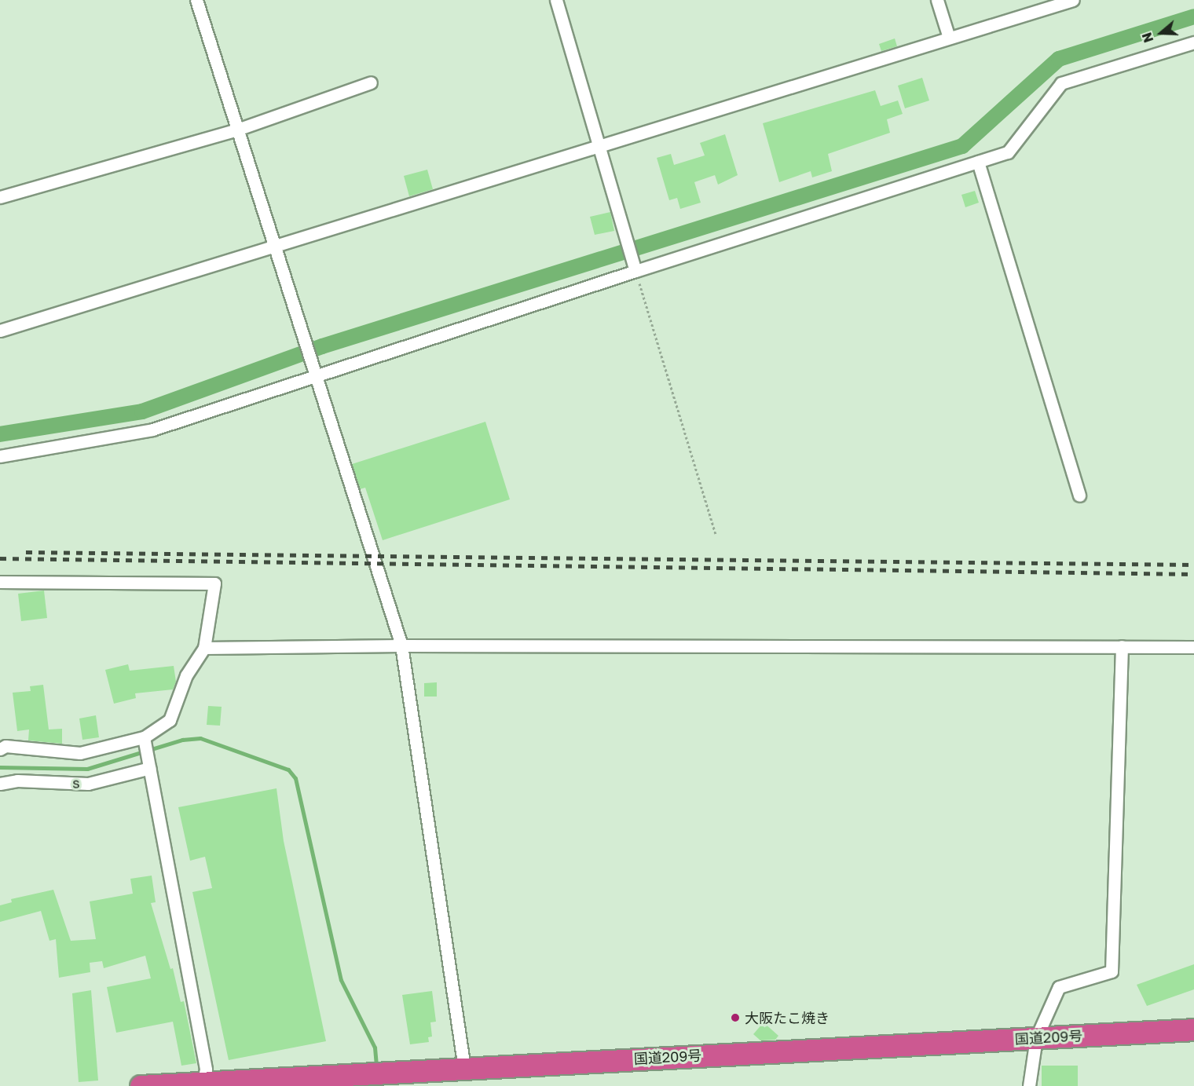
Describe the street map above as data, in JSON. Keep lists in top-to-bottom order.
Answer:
{
  "streets": {
    "highway": ["国道209号"],
    "street": ["s"]
  },
  "places": ["大阪たこ焼き"],
  "north": "left"
}
